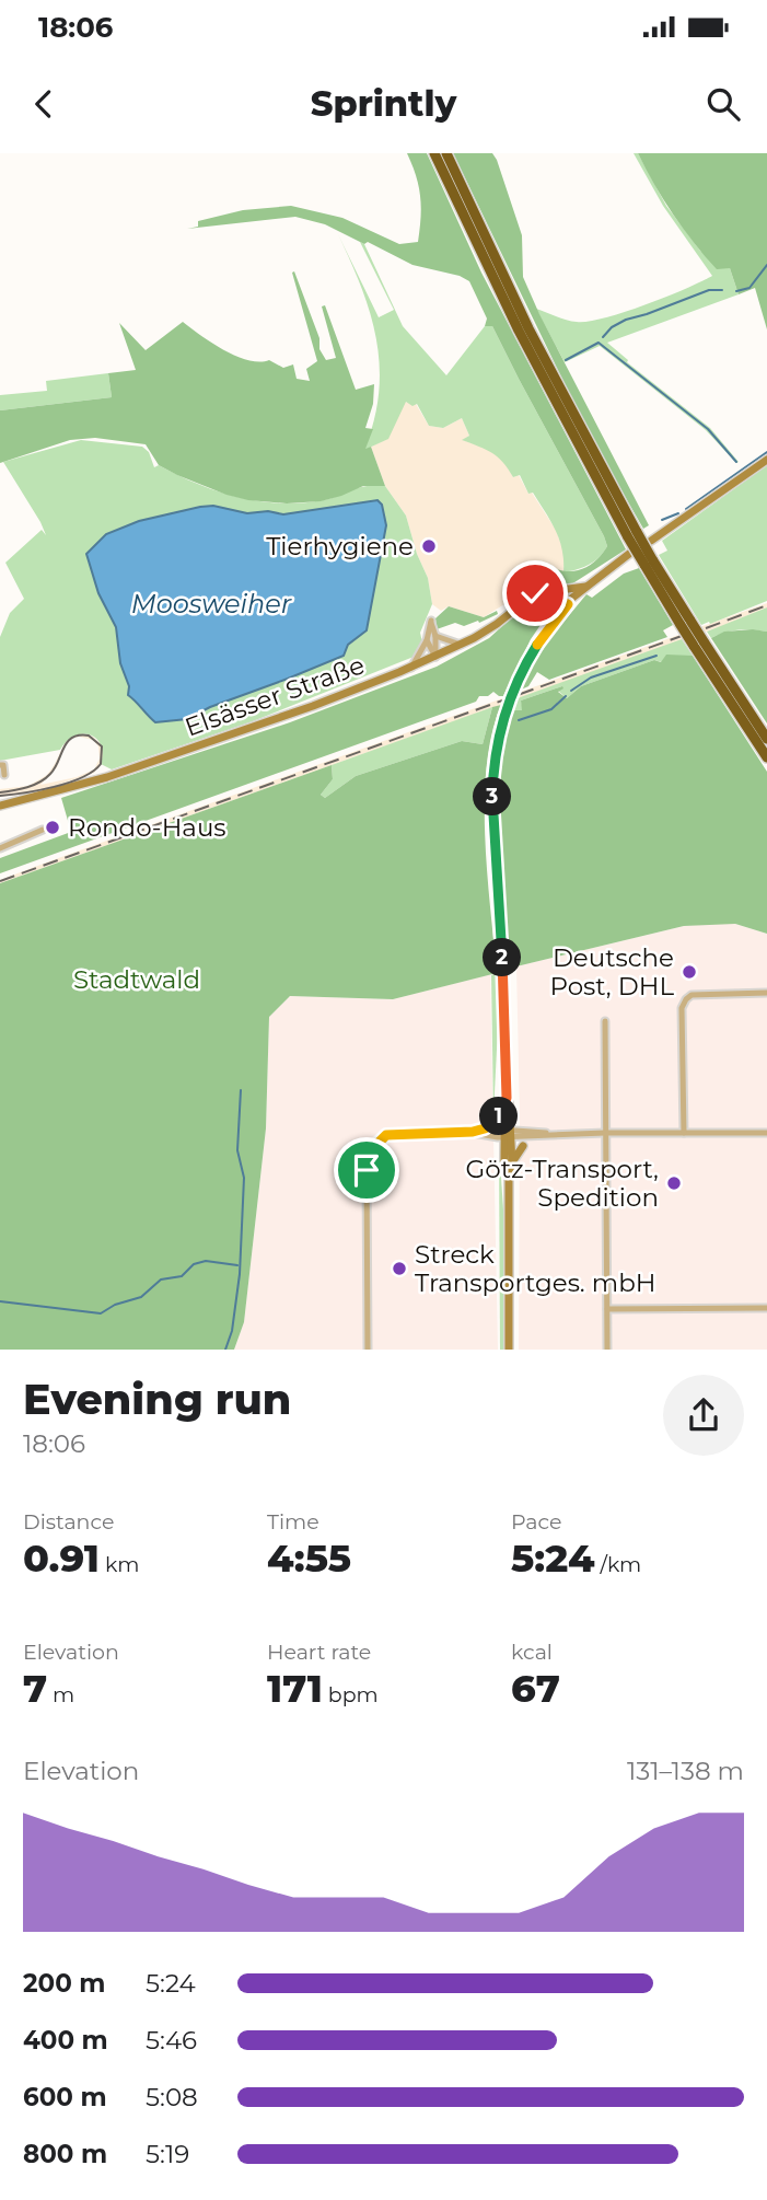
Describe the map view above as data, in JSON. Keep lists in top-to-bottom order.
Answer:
{
  "streets": {
    "main road": ["Elsässer Straße"]
  },
  "water": ["Moosweiher"],
  "parks": ["Stadtwald"],
  "places": [
    "Tierhygiene",
    "Rondo-Haus",
    "Deutsche Post, DHL",
    "Götz-Transport, Spedition",
    "Streck Transportges. mbH"
  ],
  "page": {
    "status": "18:06",
    "header": "Sprintly",
    "pins": ["3", "2", "1"],
    "heading": ["Evening run", "18:06"],
    "stats": [
      ["Distance", "0.91 km"],
      ["Time", "4:55"],
      ["Pace", "5:24 /km"],
      ["Elevation", "7 m"],
      ["Heart rate", "171 bpm"],
      ["kcal", "67"]
    ],
    "chart": ["Elevation", "131–138 m"],
    "list": [
      {
        "name": "200 m",
        "note": "5:24"
      },
      {
        "name": "400 m",
        "note": "5:46"
      },
      {
        "name": "600 m",
        "note": "5:08"
      },
      {
        "name": "800 m",
        "note": "5:19"
      }
    ]
  }
}
